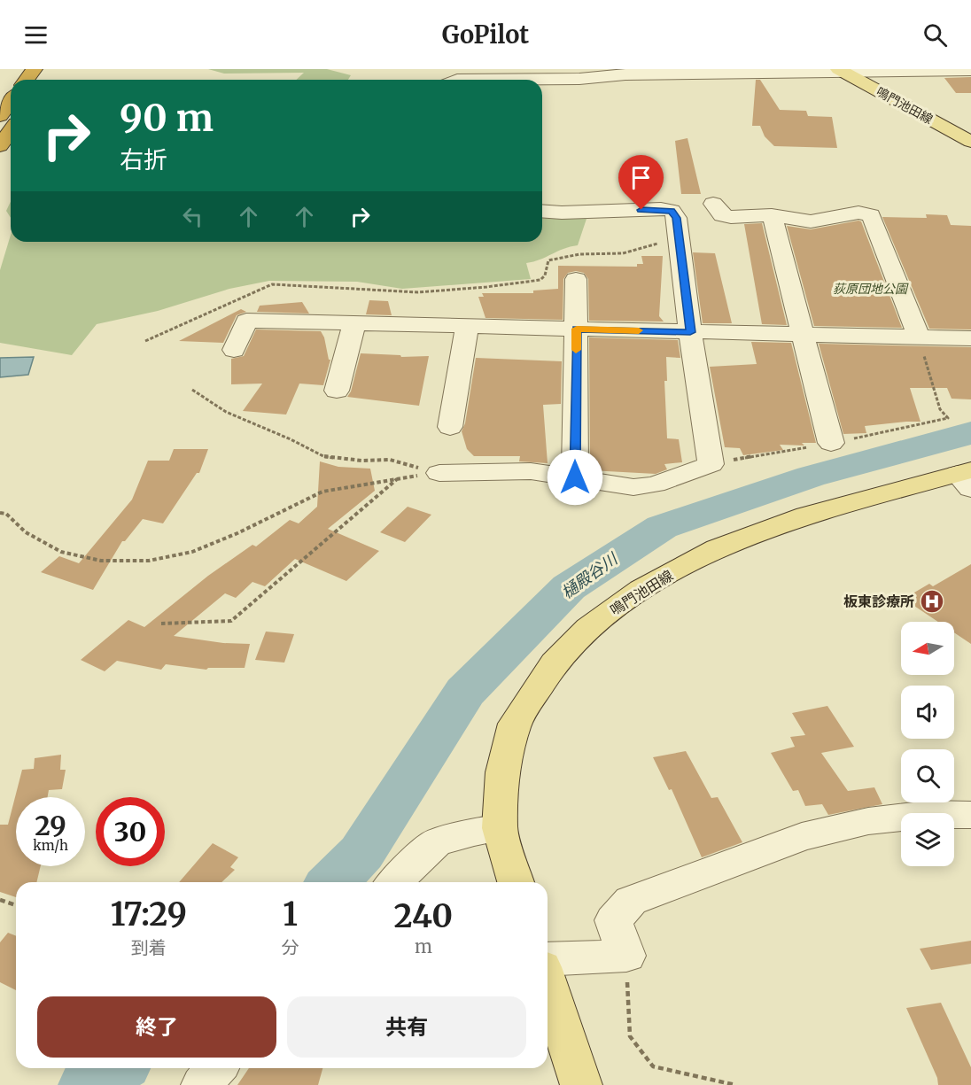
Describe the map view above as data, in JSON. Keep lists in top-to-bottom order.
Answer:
{
  "streets": {
    "main road": ["鳴門池田線"]
  },
  "water": ["樋殿谷川"],
  "parks": ["荻原団地公園"],
  "places": {
    "hospital": ["板東診療所"]
  },
  "north": "left",
  "page": {
    "header": "GoPilot",
    "turn": ["90 m", "右折"],
    "speed": "29 km/h",
    "limit": "30",
    "eta": [
      "17:29",
      "到着",
      "1",
      "分",
      "240",
      "m"
    ],
    "buttons": ["終了", "共有"]
  }
}
